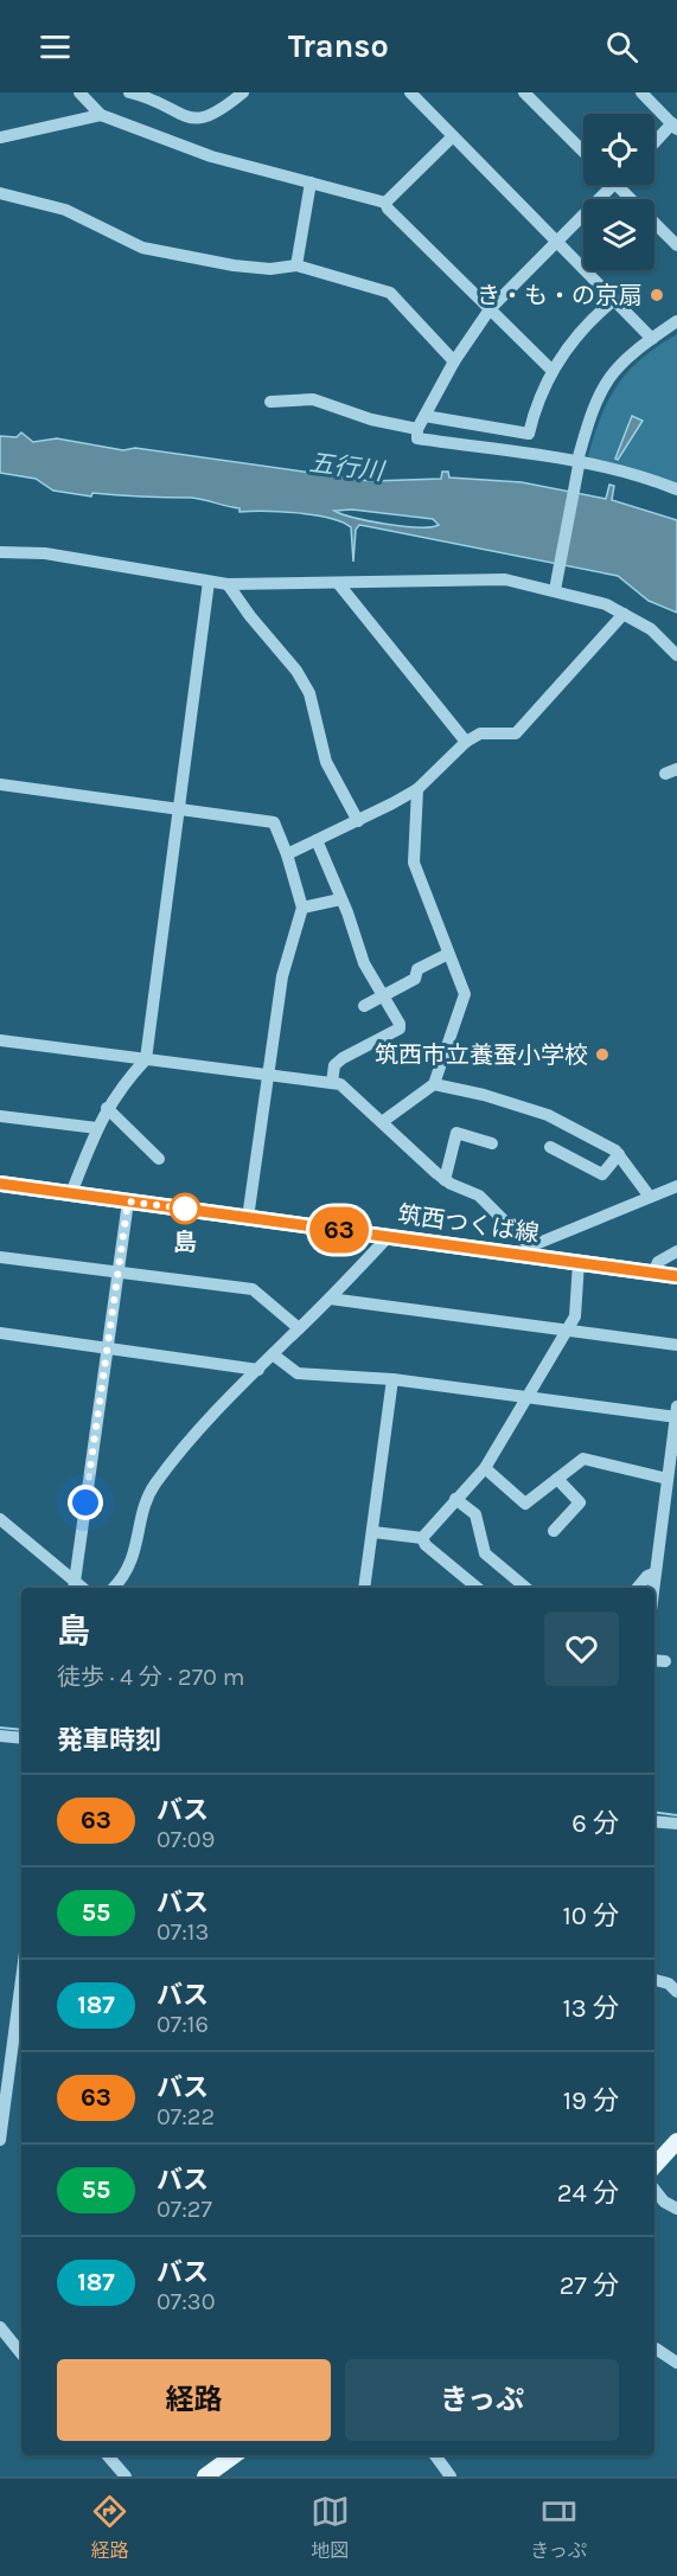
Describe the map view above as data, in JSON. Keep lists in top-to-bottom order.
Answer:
{
  "streets": {
    "main road": ["筑西つくば線"]
  },
  "water": ["五行川"],
  "places": ["き・も・の京扇", "筑西市立養蚕小学校", "島"],
  "lines": ["bus line 63"],
  "page": {
    "header": "Transo",
    "on_map": "63",
    "heading": [
      ["島", "徒歩 · 4 分 · 270 m"],
      "発車時刻"
    ],
    "list": [
      {
        "mark": "63",
        "name": "バス",
        "note": "07:09",
        "value": "6 分"
      },
      {
        "mark": "55",
        "name": "バス",
        "note": "07:13",
        "value": "10 分"
      },
      {
        "mark": "187",
        "name": "バス",
        "note": "07:16",
        "value": "13 分"
      },
      {
        "mark": "63",
        "name": "バス",
        "note": "07:22",
        "value": "19 分"
      },
      {
        "mark": "55",
        "name": "バス",
        "note": "07:27",
        "value": "24 分"
      },
      {
        "mark": "187",
        "name": "バス",
        "note": "07:30",
        "value": "27 分"
      }
    ],
    "buttons": ["経路", "きっぷ"],
    "tabs": ["経路", "地図", "きっぷ"]
  }
}
